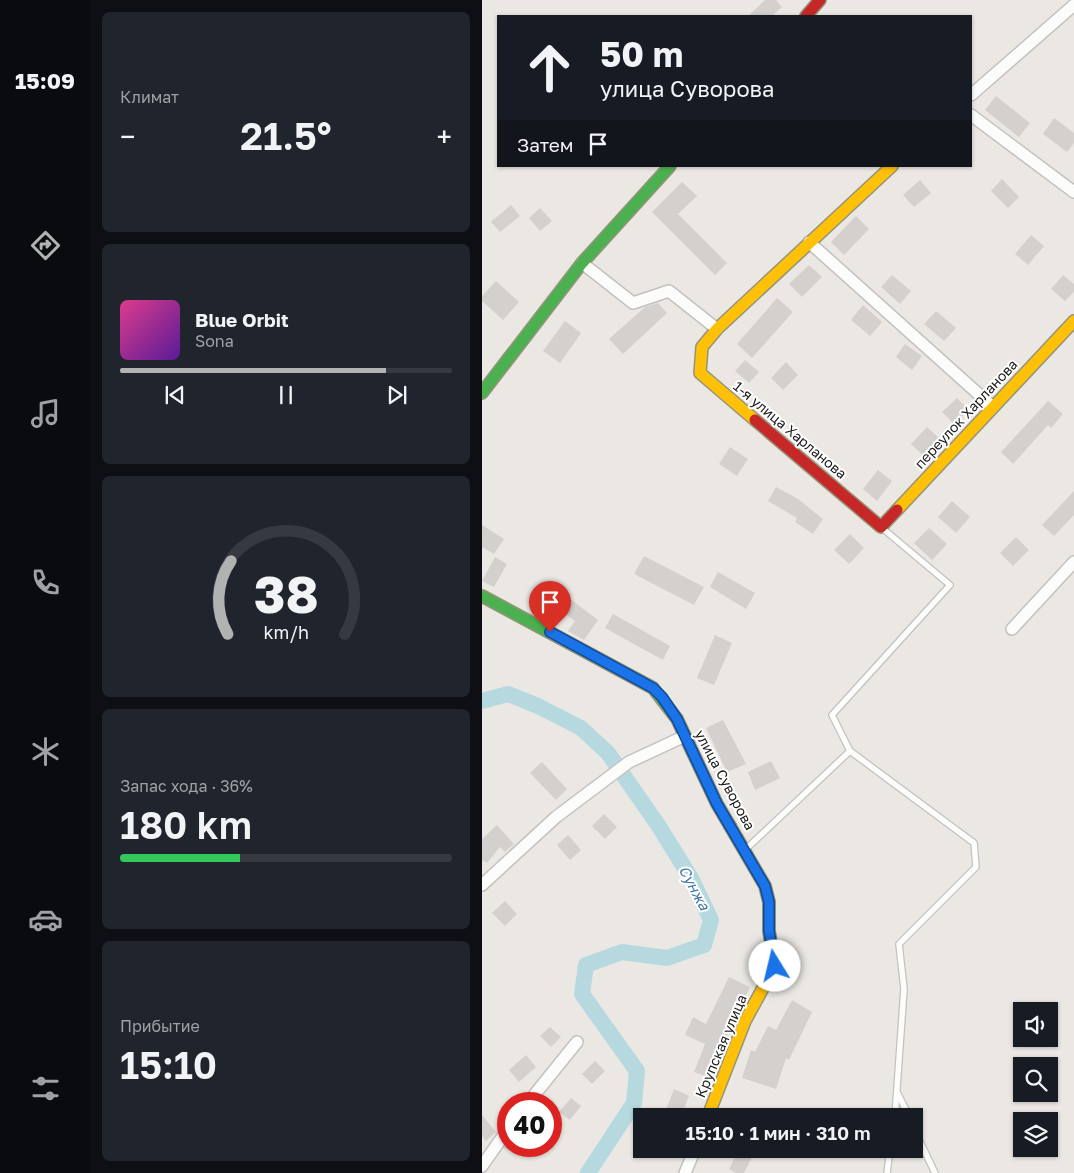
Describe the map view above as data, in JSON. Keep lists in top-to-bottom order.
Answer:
{
  "streets": {
    "street": [
      "переулок Харланова",
      "1-я улица Харланова",
      "улица Суворова",
      "Крупская улица"
    ]
  },
  "crossings": [
    ["переулок Харланова", "1-я улица Харланова"],
    ["улица Суворова", "Крупская улица"]
  ],
  "water": ["Сунжа"],
  "page": {
    "tabs": "15:09",
    "tile": [
      "Климат",
      ["Запас хода · 36%", "180 km"],
      ["Прибытие", "15:10"]
    ],
    "turn": ["50 m", "улица Суворова"],
    "heat": ["−", "21.5°", "+"],
    "then": "Затем",
    "song": ["Blue Orbit", "Sona"],
    "limit": "40",
    "trip": "15:10 · 1 мин · 310 m",
    "gauge": ["38", "km/h"]
  }
}
